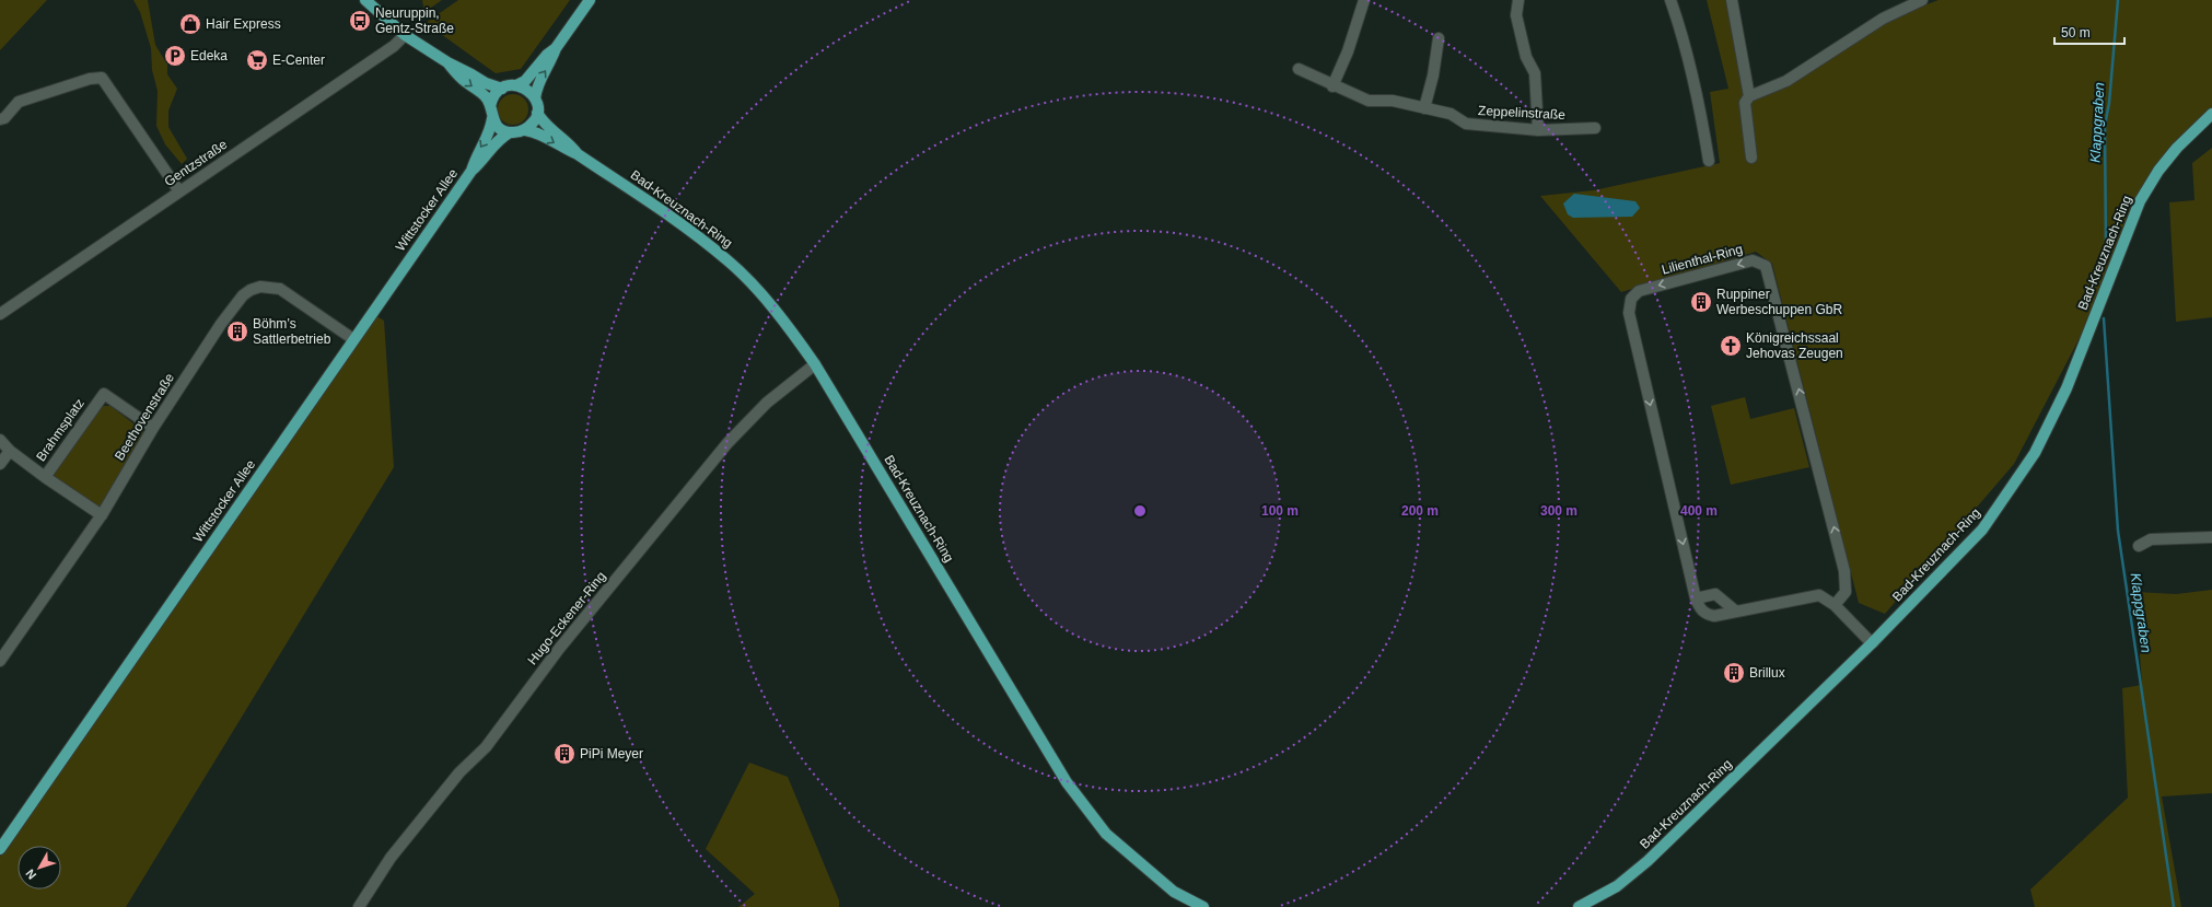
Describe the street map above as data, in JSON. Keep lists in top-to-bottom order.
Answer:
{
  "streets": {
    "main road": ["Bad-Kreuznach-Ring", "Wittstocker Allee"],
    "street": [
      "Zeppelinstraße",
      "Gentzstraße",
      "Lilienthal-Ring",
      "Beethovenstraße",
      "Brahmsplatz",
      "Hugo-Eckener-Ring"
    ]
  },
  "crossings": [
    ["Bad-Kreuznach-Ring", "Lilienthal-Ring"],
    ["Bad-Kreuznach-Ring", "Hugo-Eckener-Ring"],
    ["Wittstocker Allee", "Beethovenstraße"],
    ["Beethovenstraße", "Brahmsplatz"]
  ],
  "water": ["Klappgraben"],
  "places": {
    "bus stop": ["Neuruppin, Gentz-Straße"],
    "shop": ["Hair Express"],
    "parking": ["Edeka"],
    "supermarket": ["E-Center"],
    "building": [
      "Ruppiner Werbeschuppen GbR",
      "Böhm’s Sattlerbetrieb",
      "Brillux",
      "PiPi Meyer"
    ],
    "church": ["Königreichssaal Jehovas Zeugen"]
  },
  "scale_bar": "50 m",
  "north": "bottom left",
  "rings": [
    "100 m",
    "200 m",
    "300 m",
    "400 m"
  ]
}
